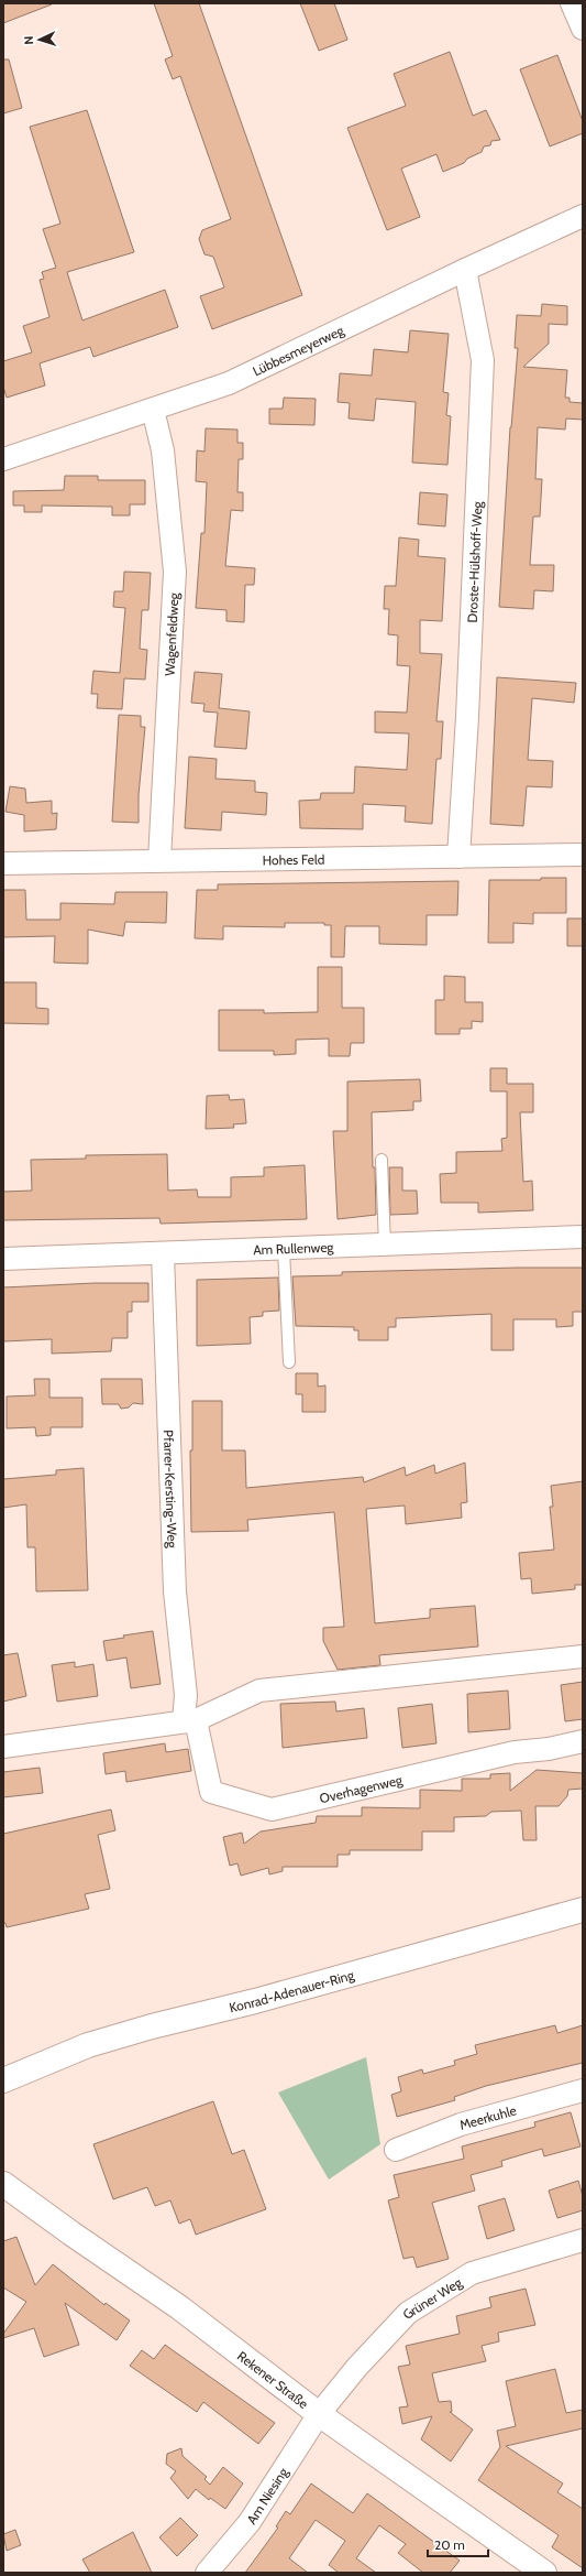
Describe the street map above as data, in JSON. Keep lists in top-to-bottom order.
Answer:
{
  "streets": {
    "street": [
      "Lübbesmeyerweg",
      "Droste-Hülshoff-Weg",
      "Wagenfeldweg",
      "Hohes Feld",
      "Am Rullenweg",
      "Pfarrer-Kersting-Weg",
      "Overhagenweg",
      "Konrad-Adenauer-Ring",
      "Meerkuhle",
      "Grüner Weg",
      "Rekener Straße",
      "Am Niesing"
    ]
  },
  "crossings": [
    ["Lübbesmeyerweg", "Droste-Hülshoff-Weg"],
    ["Lübbesmeyerweg", "Wagenfeldweg"],
    ["Droste-Hülshoff-Weg", "Hohes Feld"],
    ["Wagenfeldweg", "Hohes Feld"],
    ["Am Rullenweg", "Pfarrer-Kersting-Weg"],
    ["Pfarrer-Kersting-Weg", "Overhagenweg"],
    ["Grüner Weg", "Rekener Straße"],
    ["Grüner Weg", "Am Niesing"],
    ["Rekener Straße", "Am Niesing"]
  ],
  "scale_bar": "20 m",
  "north": "left"
}
